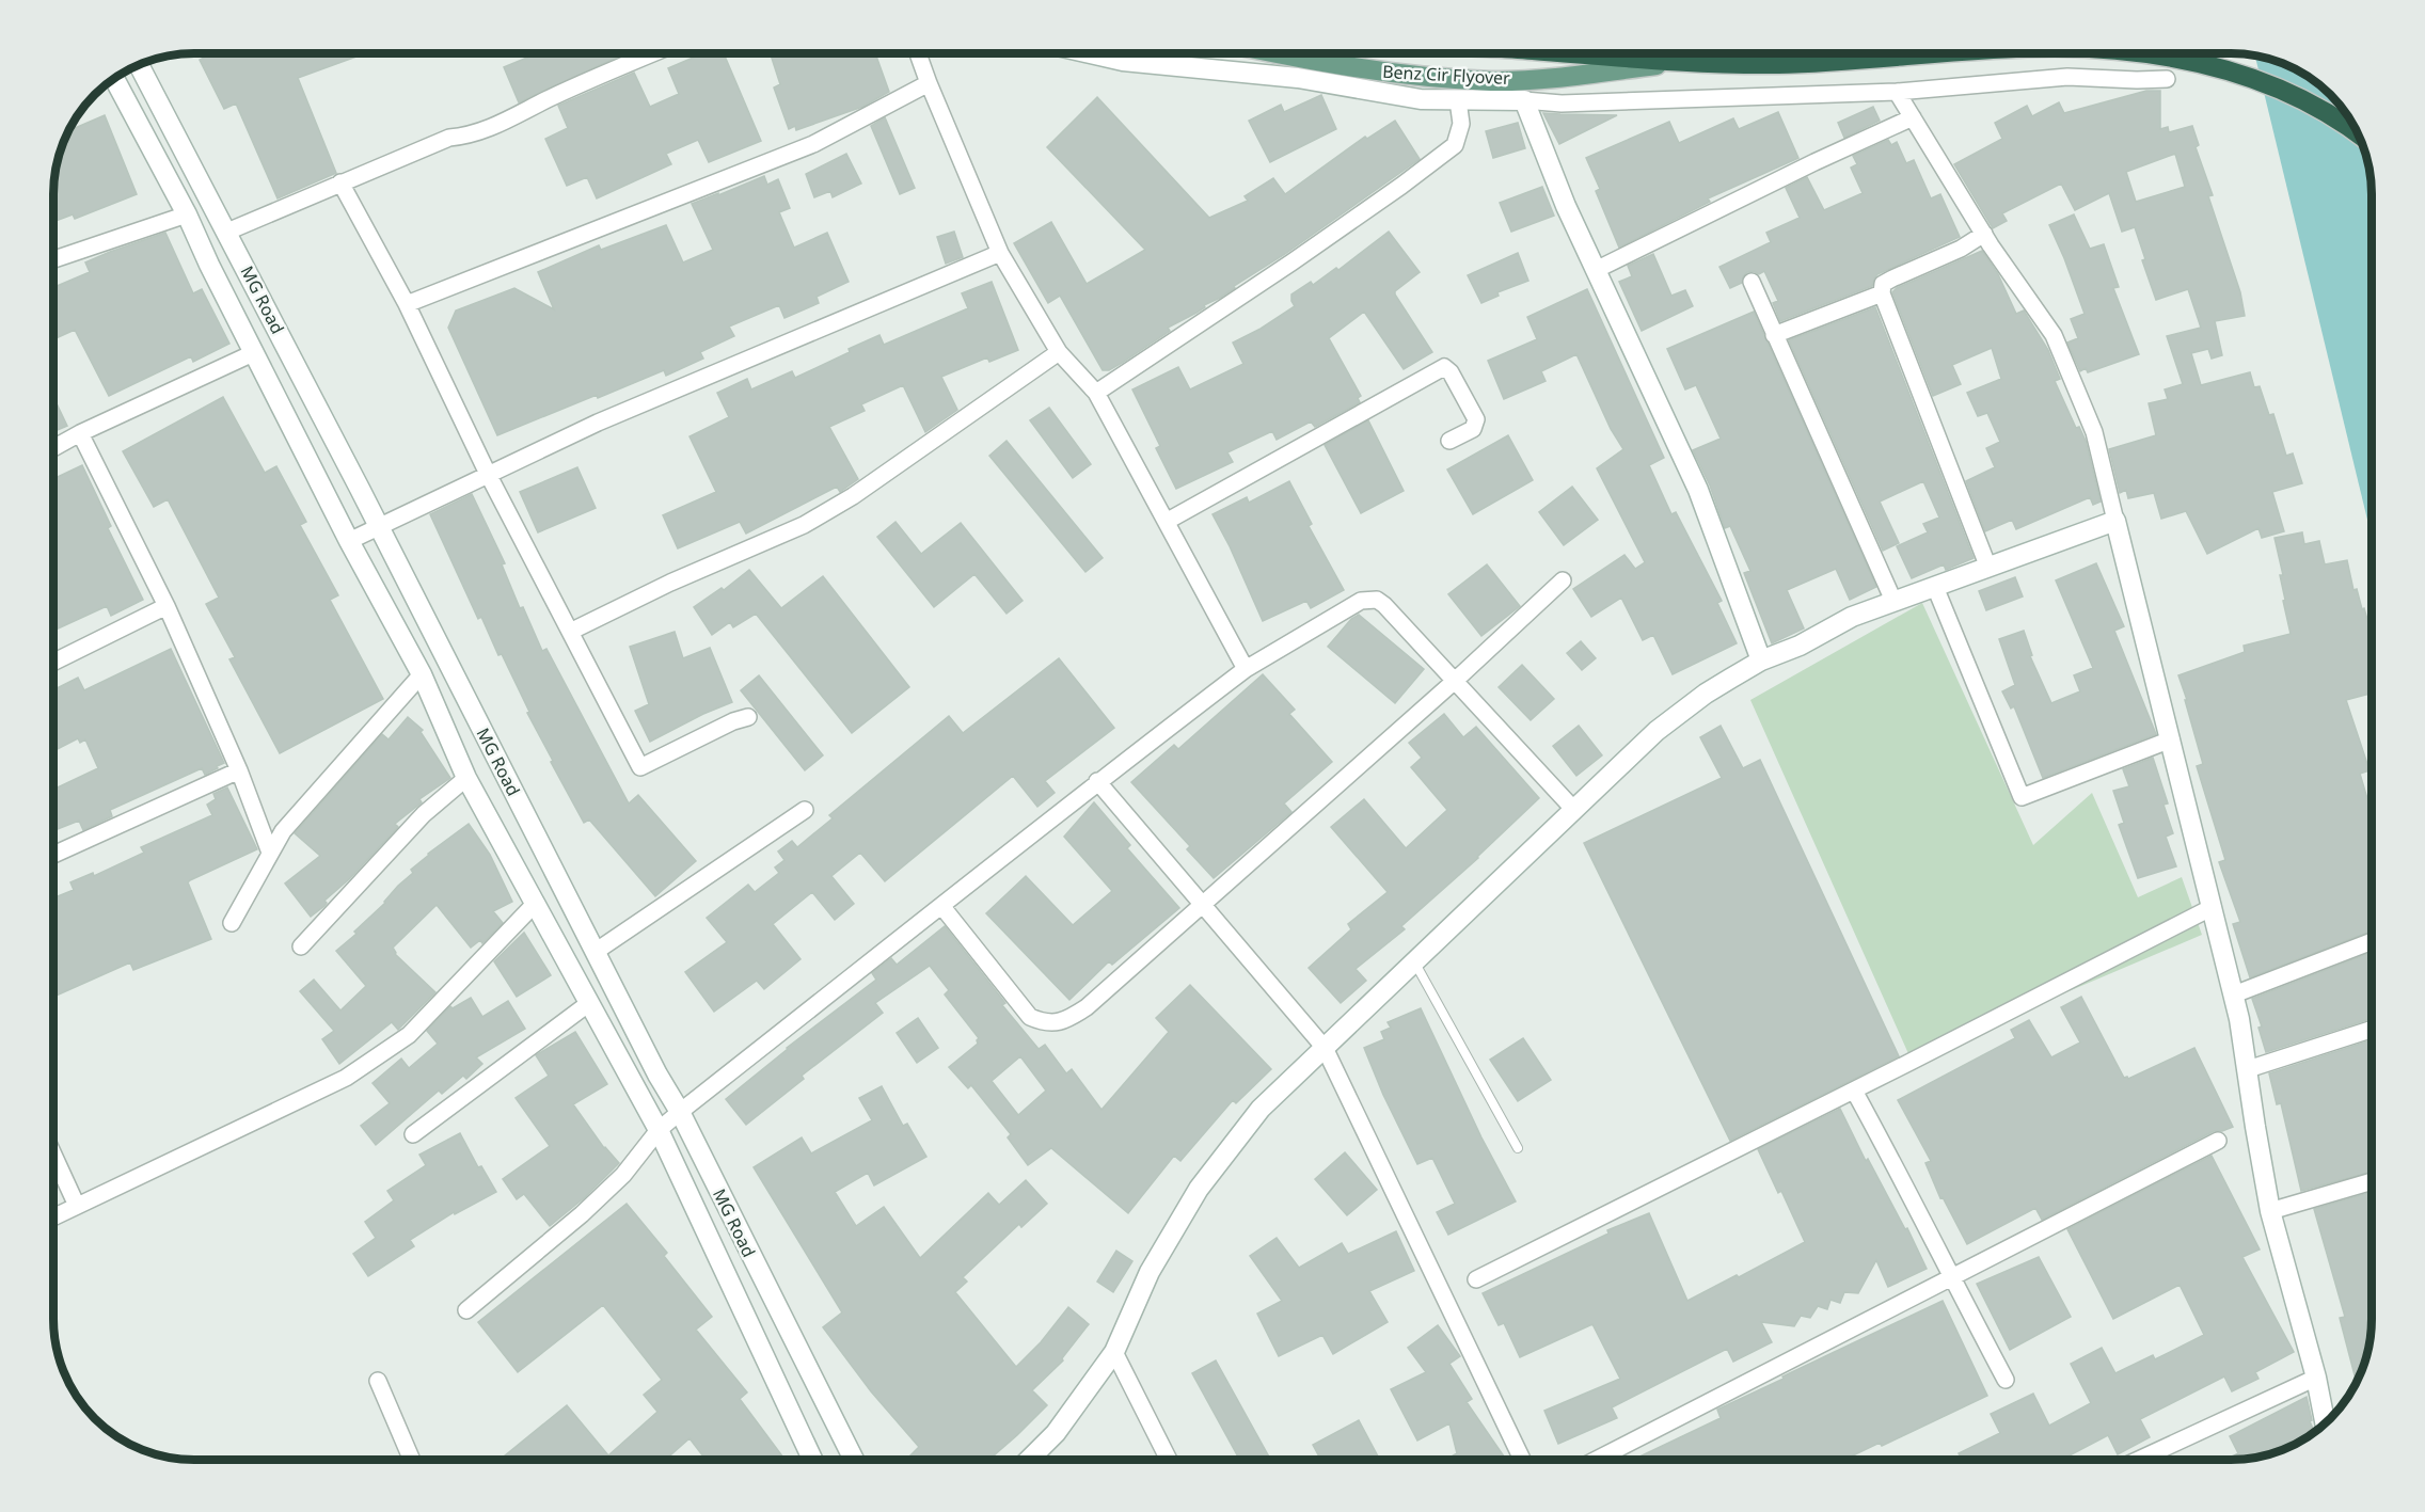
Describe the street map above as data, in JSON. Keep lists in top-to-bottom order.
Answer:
{
  "streets": {
    "main road": ["Benz Cir Flyover"],
    "street": ["MG Road"]
  }
}
